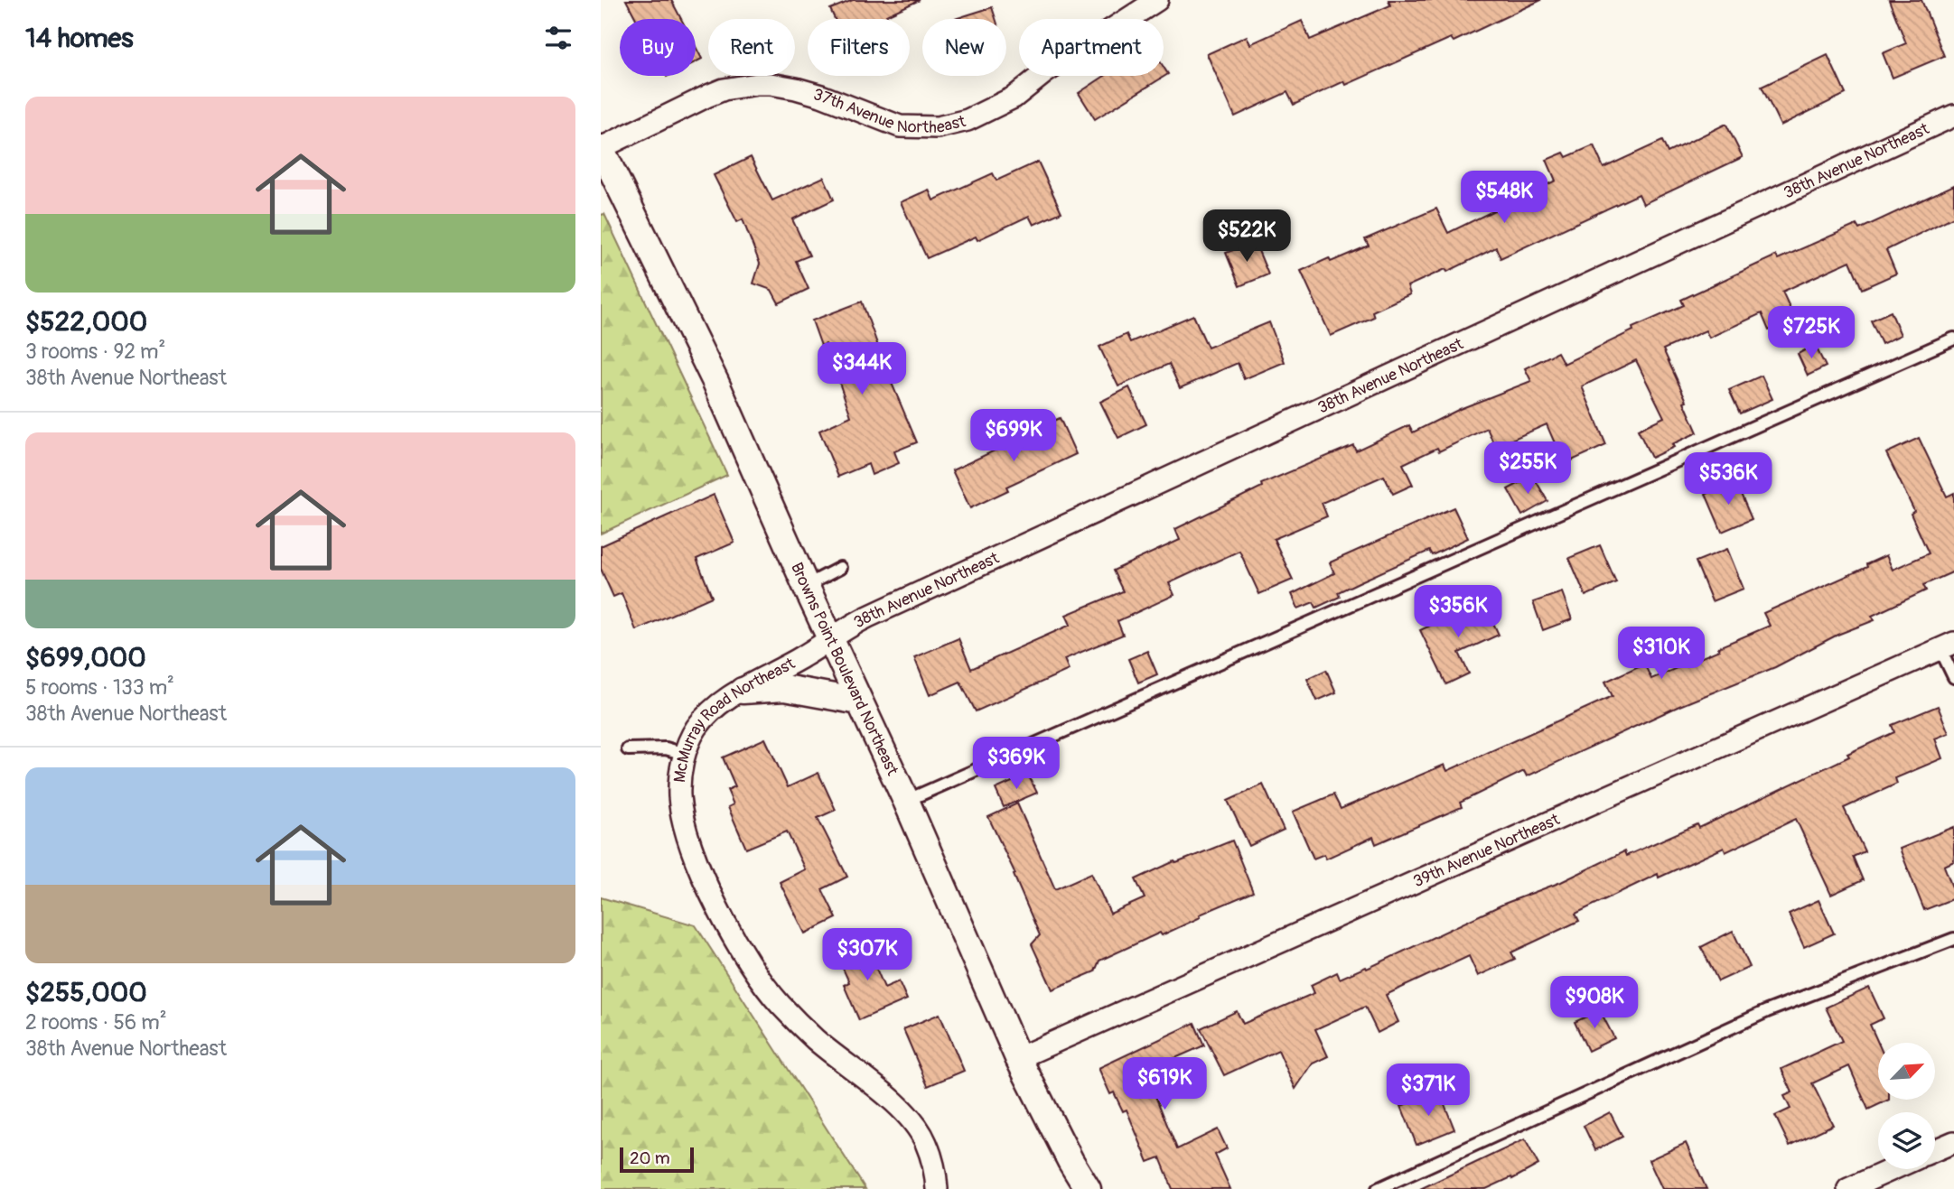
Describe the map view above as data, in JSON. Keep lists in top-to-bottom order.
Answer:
{
  "streets": {
    "street": [
      "37th Avenue Northeast",
      "38th Avenue Northeast",
      "Browns Point Boulevard Northeast",
      "McMurray Road Northeast",
      "39th Avenue Northeast"
    ]
  },
  "crossings": [
    ["37th Avenue Northeast", "Browns Point Boulevard Northeast"],
    ["38th Avenue Northeast", "Browns Point Boulevard Northeast"],
    ["38th Avenue Northeast", "McMurray Road Northeast"],
    ["Browns Point Boulevard Northeast", "McMurray Road Northeast"],
    ["Browns Point Boulevard Northeast", "39th Avenue Northeast"]
  ],
  "scale_bar": "20 m",
  "north": "top right",
  "page": {
    "heading": "14 homes",
    "chip": [
      "Buy",
      "Rent",
      "Filters",
      "New",
      "Apartment"
    ],
    "list": [
      {
        "name": "$522,000",
        "note": "3 rooms · 92 m² · 38th Avenue Northeast"
      },
      {
        "name": "$699,000",
        "note": "5 rooms · 133 m² · 38th Avenue Northeast"
      },
      {
        "name": "$255,000",
        "note": "2 rooms · 56 m² · 38th Avenue Northeast"
      }
    ],
    "price": [
      "$548K",
      "$522K",
      "$725K",
      "$344K",
      "$699K",
      "$255K",
      "$536K",
      "$356K",
      "$310K",
      "$369K",
      "$307K",
      "$908K",
      "$619K",
      "$371K"
    ],
    "scale": "20 m"
  }
}
